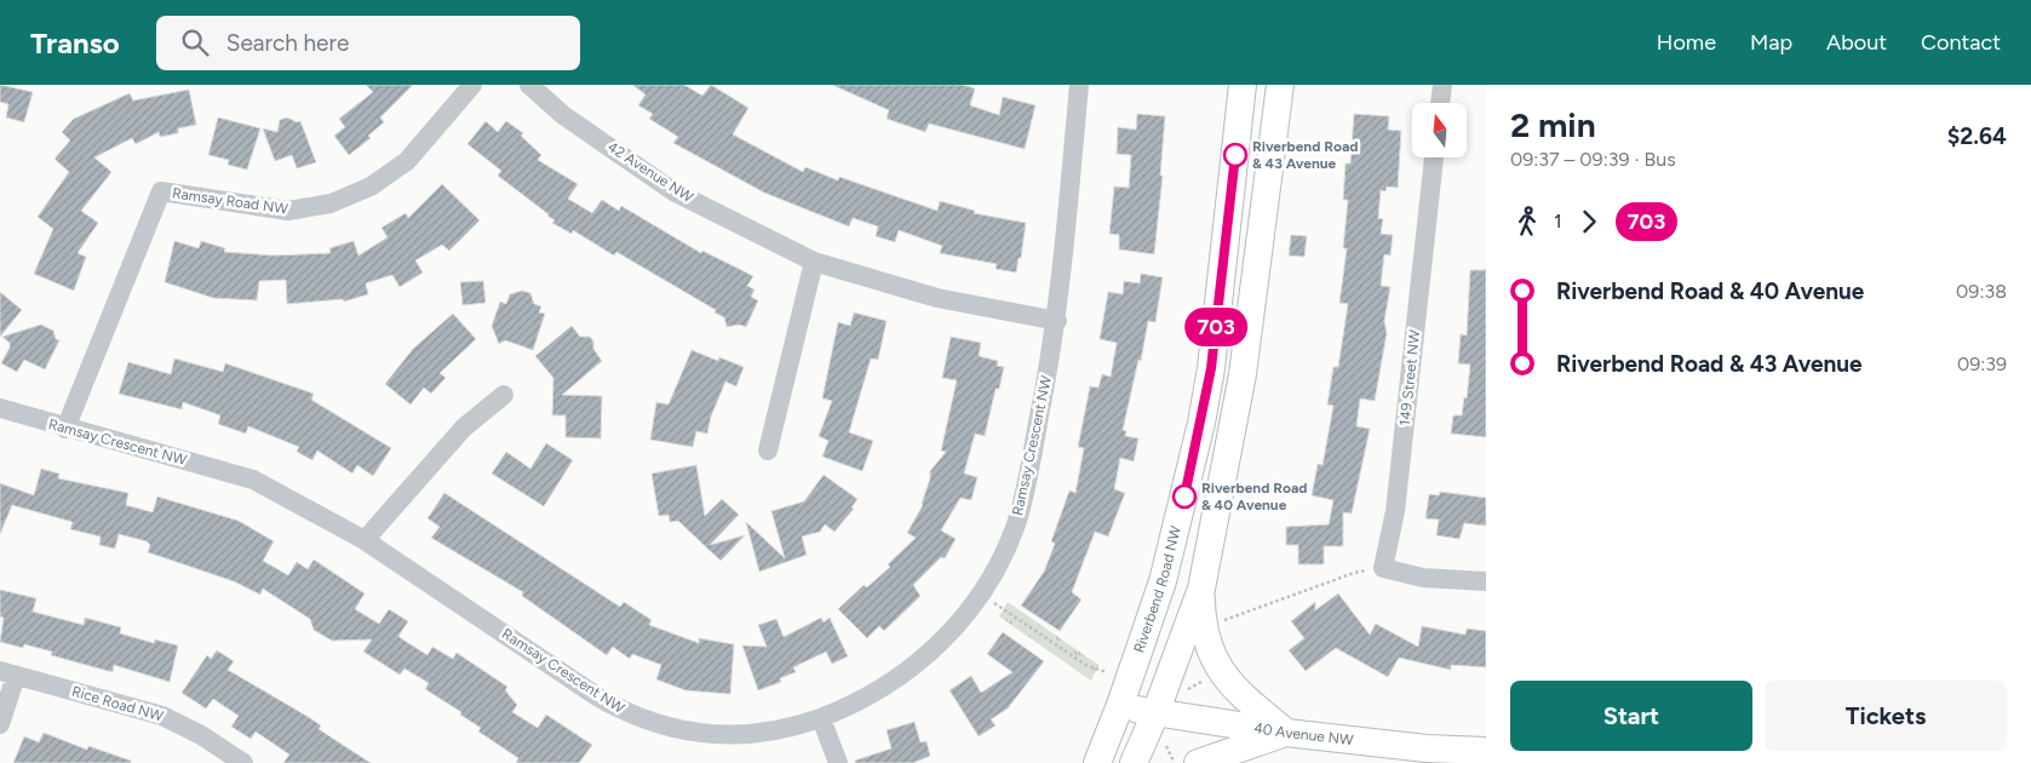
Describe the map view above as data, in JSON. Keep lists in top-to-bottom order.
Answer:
{
  "streets": {
    "street": [
      "42 Avenue NW",
      "Ramsay Road NW",
      "149 Street NW",
      "Ramsay Crescent NW",
      "Riverbend Road NW",
      "Rice Road NW",
      "40 Avenue NW"
    ]
  },
  "crossings": [
    ["42 Avenue NW", "Ramsay Crescent NW"],
    ["Ramsay Road NW", "Ramsay Crescent NW"],
    ["Riverbend Road NW", "40 Avenue NW"]
  ],
  "places": ["Riverbend Road & 43 Avenue", "Riverbend Road & 40 Avenue"],
  "lines": ["bus line 703"],
  "north": "top",
  "page": {
    "header": "Transo",
    "search": "Search here",
    "nav": [
      "Home",
      "Map",
      "About",
      "Contact"
    ],
    "on_map": "703",
    "heading": ["2 min", "09:37 – 09:39 · Bus", "$2.64"],
    "legs": ["1", "703"],
    "list": [
      {
        "name": "Riverbend Road & 40 Avenue",
        "value": "09:38"
      },
      {
        "name": "Riverbend Road & 43 Avenue",
        "value": "09:39"
      }
    ],
    "buttons": ["Start", "Tickets"]
  }
}
